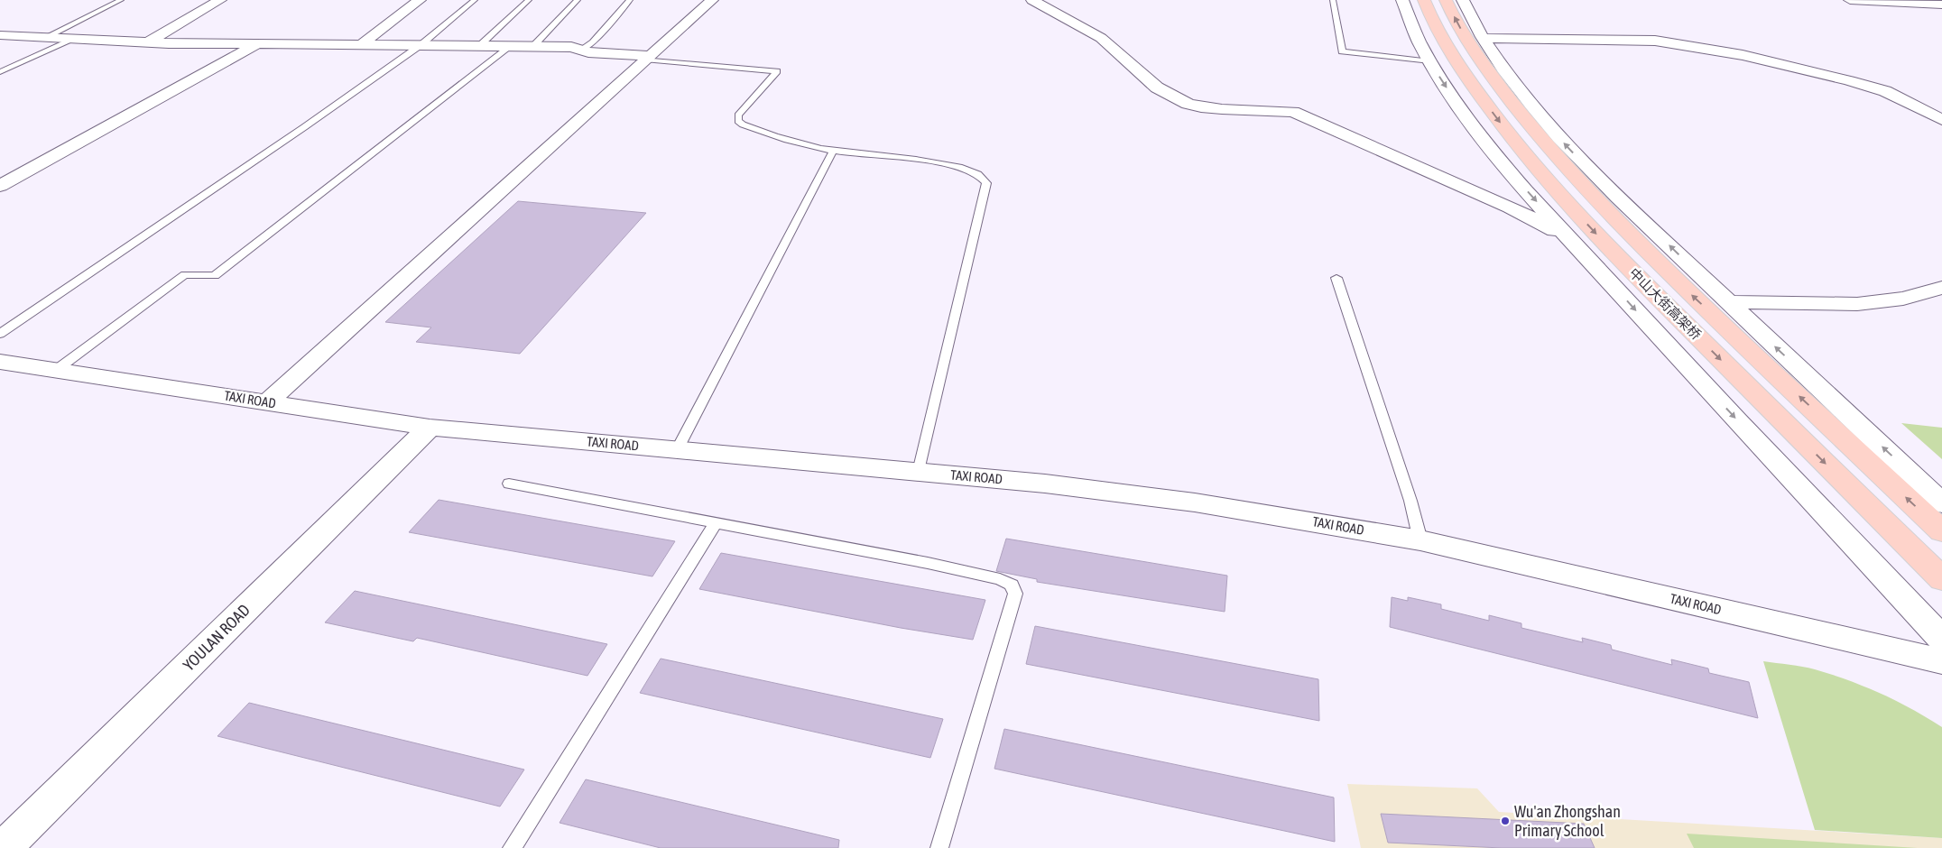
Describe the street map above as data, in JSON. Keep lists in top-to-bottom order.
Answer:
{
  "streets": {
    "main road": ["中山大街高架桥"],
    "street": ["TAXI ROAD", "YOULAN ROAD"]
  },
  "crossings": [
    ["TAXI ROAD", "YOULAN ROAD"]
  ],
  "places": ["Wu'an Zhongshan Primary School"]
}
